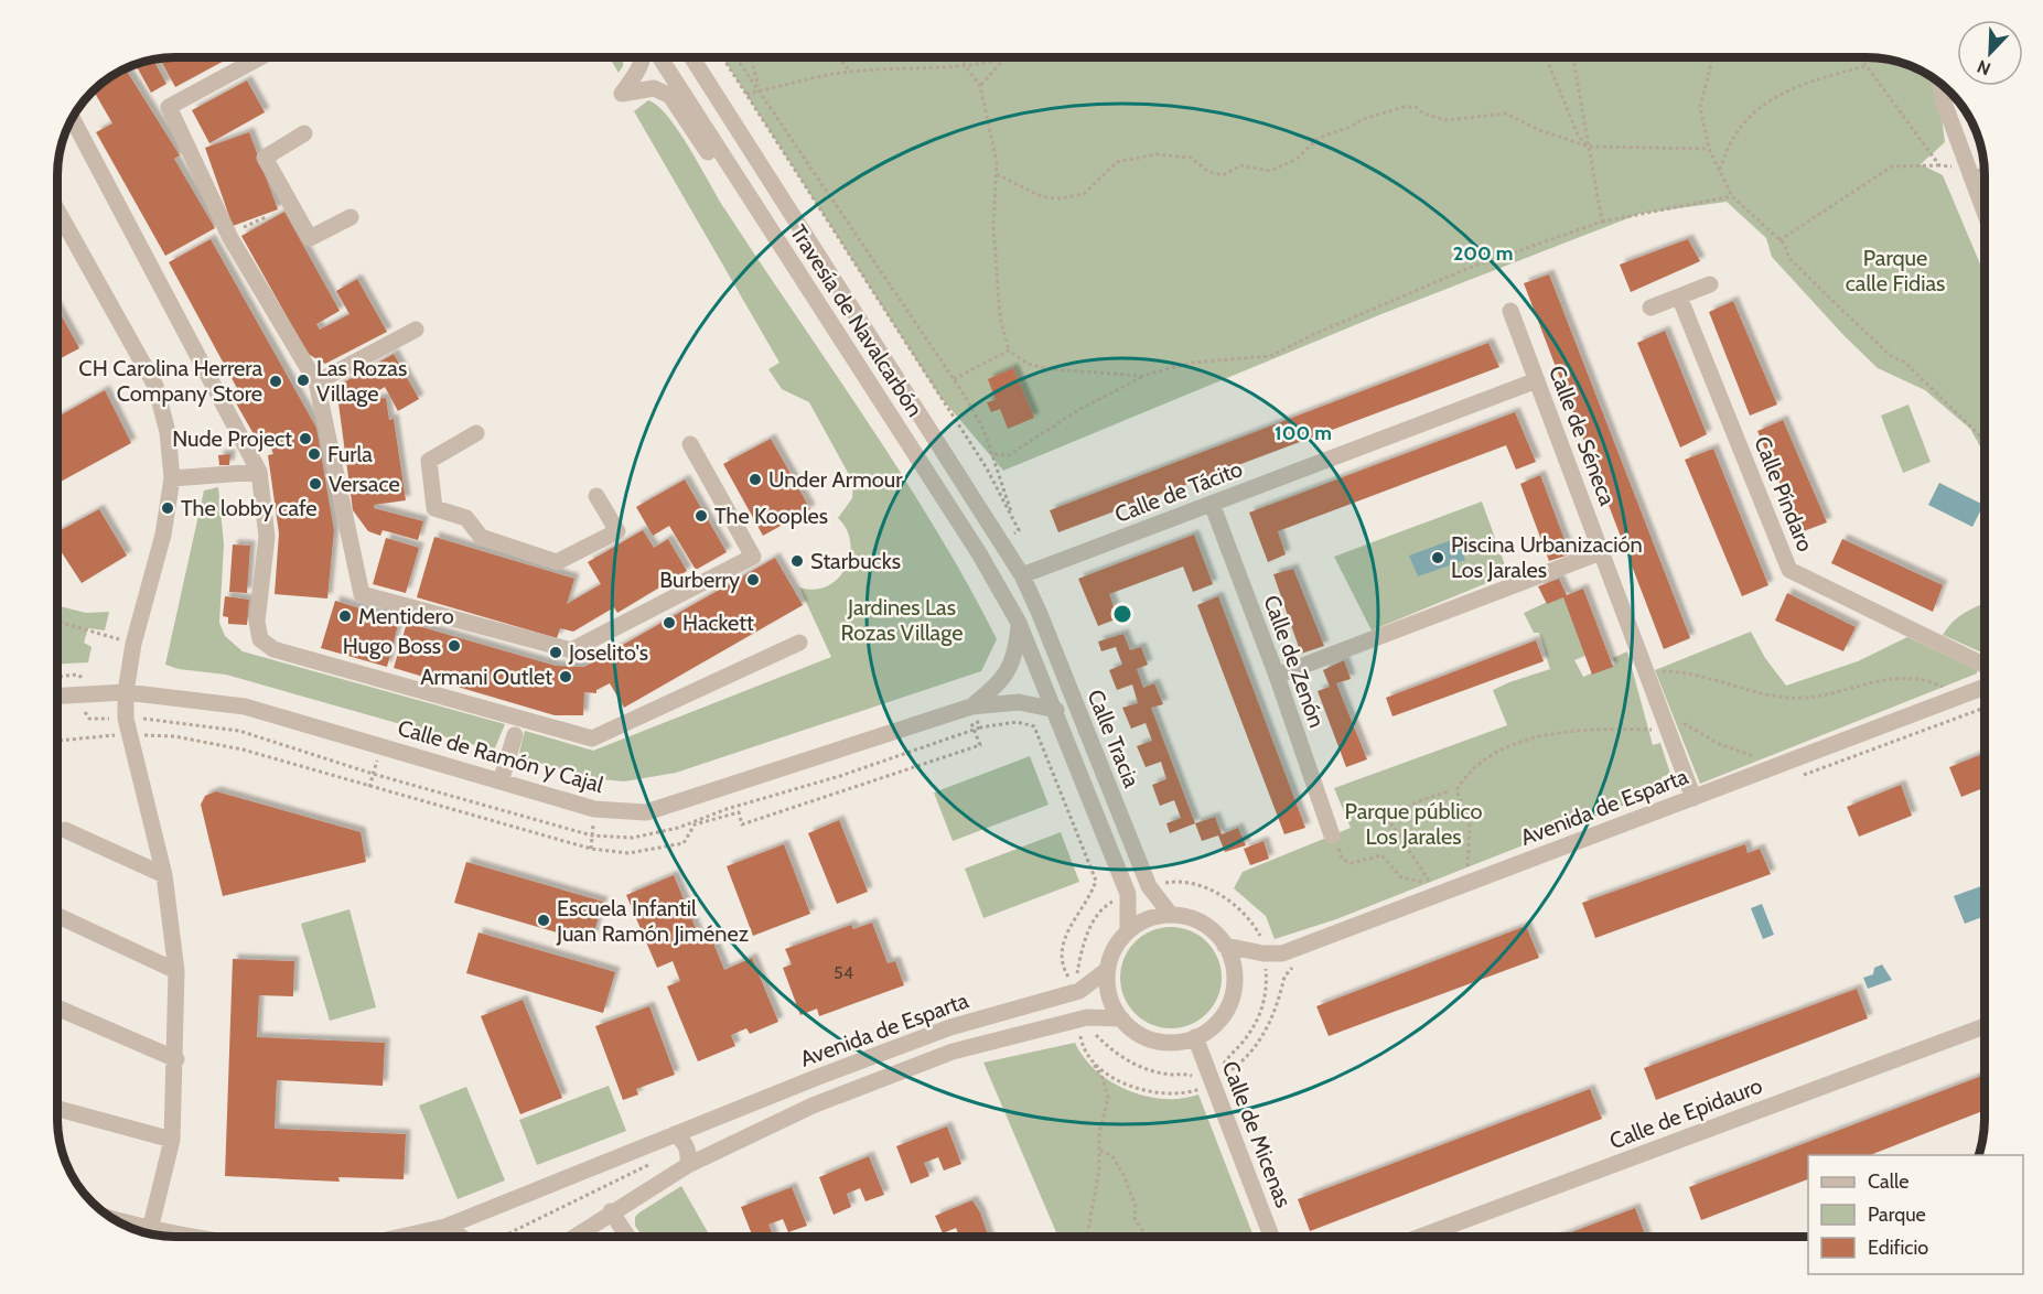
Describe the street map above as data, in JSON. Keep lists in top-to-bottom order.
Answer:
{
  "streets": {
    "street": [
      "Travesía de Navalcarbón",
      "Calle de Séneca",
      "Calle de Tácito",
      "Calle Píndaro",
      "Calle de Zenón",
      "Calle Tracia",
      "Calle de Ramón y Cajal",
      "Avenida de Esparta",
      "Calle de Epidauro",
      "Calle de Micenas"
    ]
  },
  "crossings": [
    ["Travesía de Navalcarbón", "Calle de Tácito"],
    ["Travesía de Navalcarbón", "Calle Tracia"],
    ["Travesía de Navalcarbón", "Calle de Ramón y Cajal"],
    ["Calle de Séneca", "Calle de Tácito"],
    ["Calle de Séneca", "Avenida de Esparta"],
    ["Calle de Tácito", "Calle de Zenón"],
    ["Calle de Tácito", "Calle Tracia"],
    ["Calle Tracia", "Calle de Ramón y Cajal"],
    ["Calle Tracia", "Avenida de Esparta"],
    ["Calle Tracia", "Calle de Micenas"],
    ["Avenida de Esparta", "Calle de Micenas"]
  ],
  "parks": ["Parque calle Fidias", "Jardines Las Rozas Village", "Parque público Los Jarales"],
  "places": [
    "Las Rozas Village",
    "CH Carolina Herrera Company Store",
    "Nude Project",
    "Furla",
    "Under Armour",
    "Versace",
    "The lobby cafe",
    "The Kooples",
    "Piscina Urbanización Los Jarales",
    "Starbucks",
    "Burberry",
    "Mentidero",
    "Hackett",
    "Hugo Boss",
    "Joselito's",
    "Armani Outlet",
    "Escuela Infantil Juan Ramón Jiménez"
  ],
  "house_numbers": ["54"],
  "legend": ["Calle", "Parque", "Edificio"],
  "north": "bottom left",
  "rings": ["200 m", "100 m"]
}
